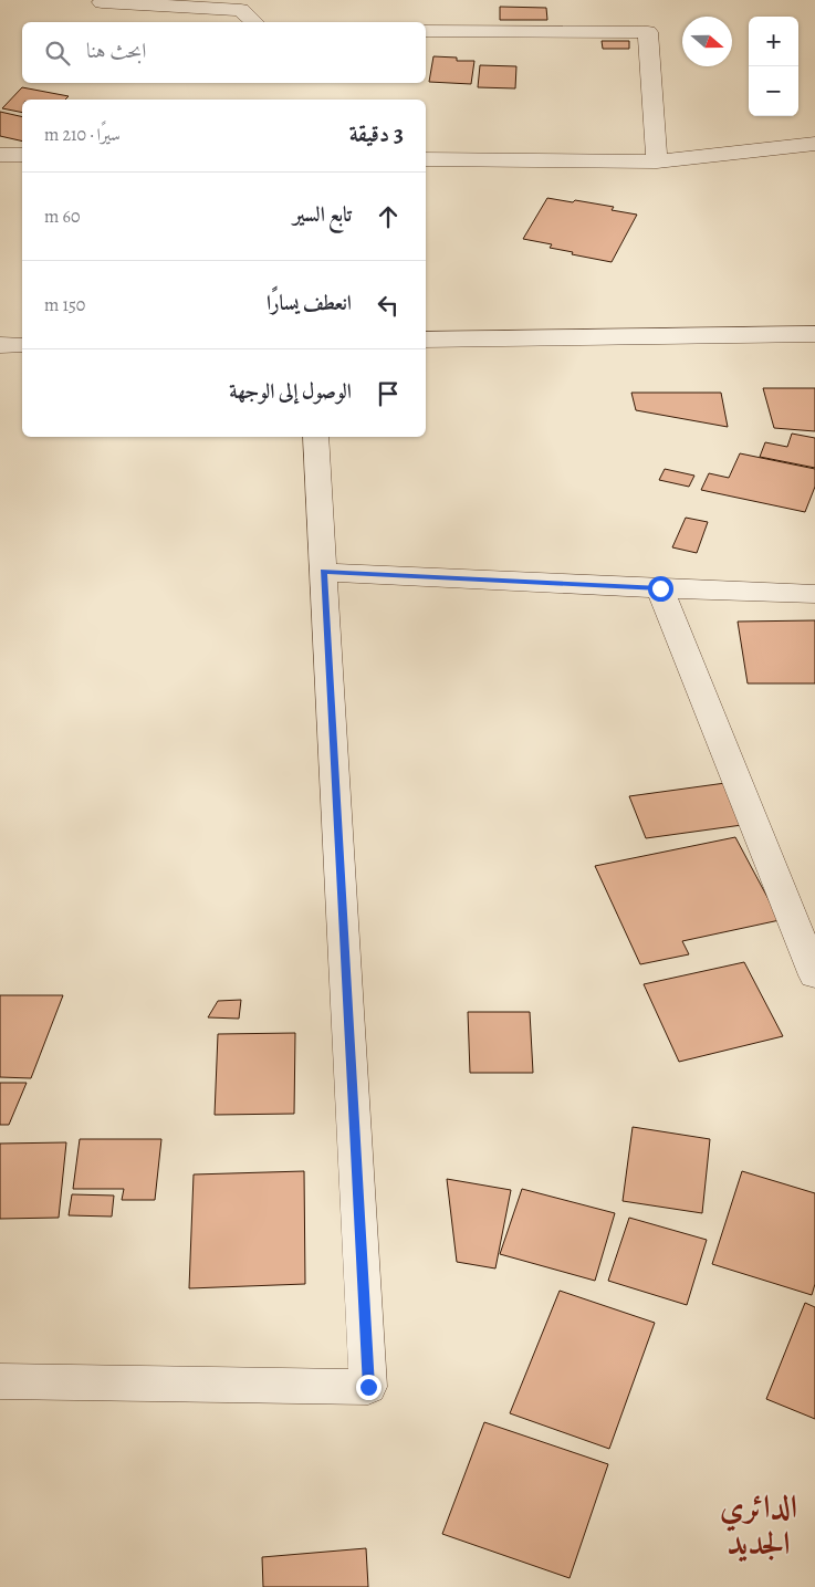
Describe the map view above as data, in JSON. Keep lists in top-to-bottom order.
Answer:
{
  "districts": ["الدائري الجديد"],
  "north": "right",
  "page": {
    "map_buttons": ["+", "−"],
    "search": "ابحث هنا",
    "heading": ["3 دقيقة", "سيرًا · 210 m"],
    "list": [
      ["تابع السير", "60 m"],
      ["انعطف يسارًا", "150 m"],
      "الوصول إلى الوجهة"
    ]
  }
}
